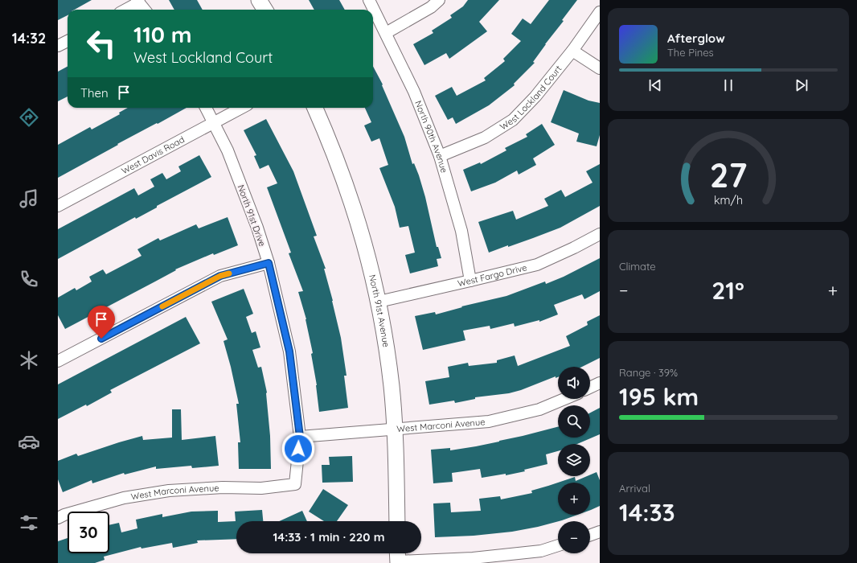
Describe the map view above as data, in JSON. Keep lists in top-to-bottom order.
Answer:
{
  "streets": {
    "main road": ["North 91st Avenue"],
    "street": [
      "West Lockland Court",
      "North 90th Avenue",
      "West Davis Road",
      "North 91st Drive",
      "West Fargo Drive",
      "West Marconi Avenue"
    ]
  },
  "crossings": [
    ["West Lockland Court", "North 90th Avenue"],
    ["North 90th Avenue", "West Fargo Drive"],
    ["West Davis Road", "North 91st Drive"],
    ["North 91st Drive", "West Marconi Avenue"],
    ["West Fargo Drive", "North 91st Avenue"],
    ["North 91st Avenue", "West Marconi Avenue"]
  ],
  "page": {
    "tabs": "14:32",
    "turn": ["110 m", "West Lockland Court"],
    "song": ["Afterglow", "The Pines"],
    "then": "Then",
    "tile": [
      "Climate",
      ["Range · 39%", "195 km"],
      ["Arrival", "14:33"]
    ],
    "heat": ["−", "21°", "+"],
    "map_buttons": ["+", "−"],
    "limit": "30",
    "trip": "14:33 · 1 min · 220 m",
    "gauge": ["27", "km/h"]
  }
}
